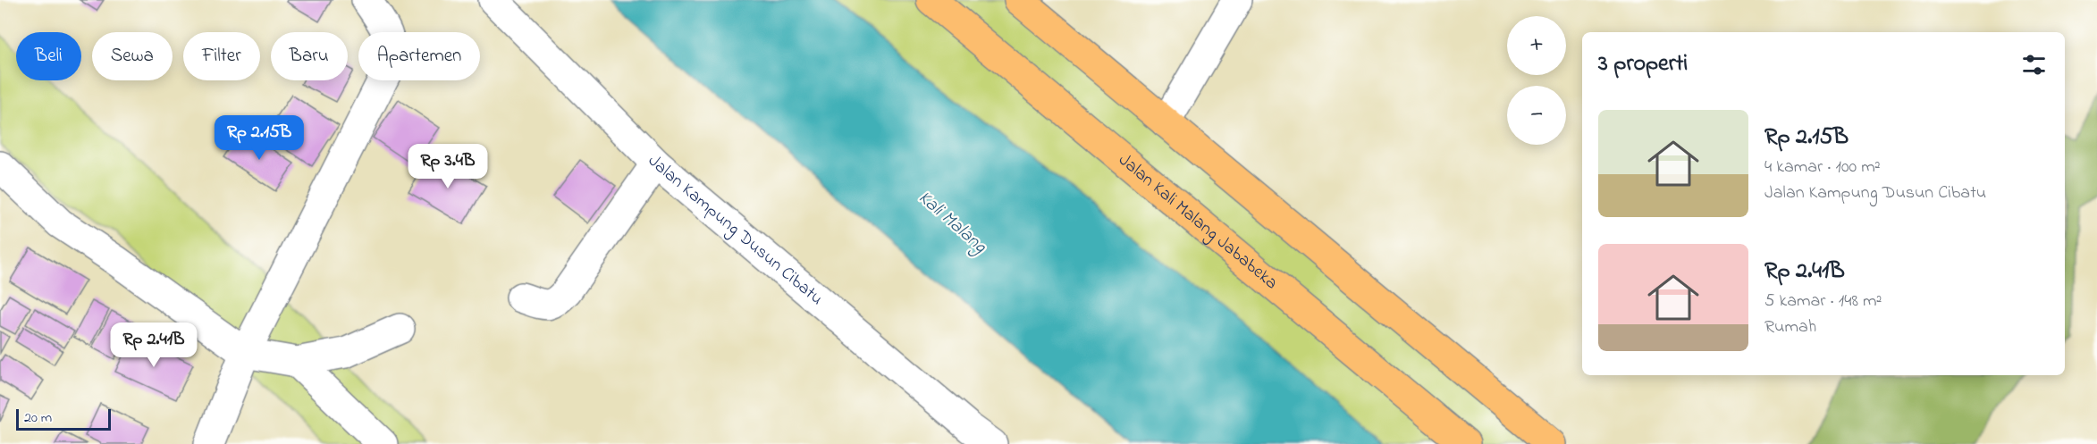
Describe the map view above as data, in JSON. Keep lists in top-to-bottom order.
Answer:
{
  "streets": {
    "main road": ["Jalan Kali Malang Jababeka"],
    "street": ["Jalan Kampung Dusun Cibatu"]
  },
  "water": ["Kali Malang"],
  "scale_bar": "20 m",
  "page": {
    "map_buttons": ["+", "−"],
    "chip": [
      "Beli",
      "Sewa",
      "Filter",
      "Baru",
      "Apartemen"
    ],
    "heading": "3 properti",
    "list": [
      {
        "name": "Rp 2.15B",
        "note": "4 kamar · 100 m² · Jalan Kampung Dusun Cibatu"
      },
      {
        "name": "Rp 2.41B",
        "note": "5 kamar · 148 m² · Rumah"
      }
    ],
    "price": ["Rp 2.15B", "Rp 3.4B", "Rp 2.41B"],
    "scale": "20 m"
  }
}
